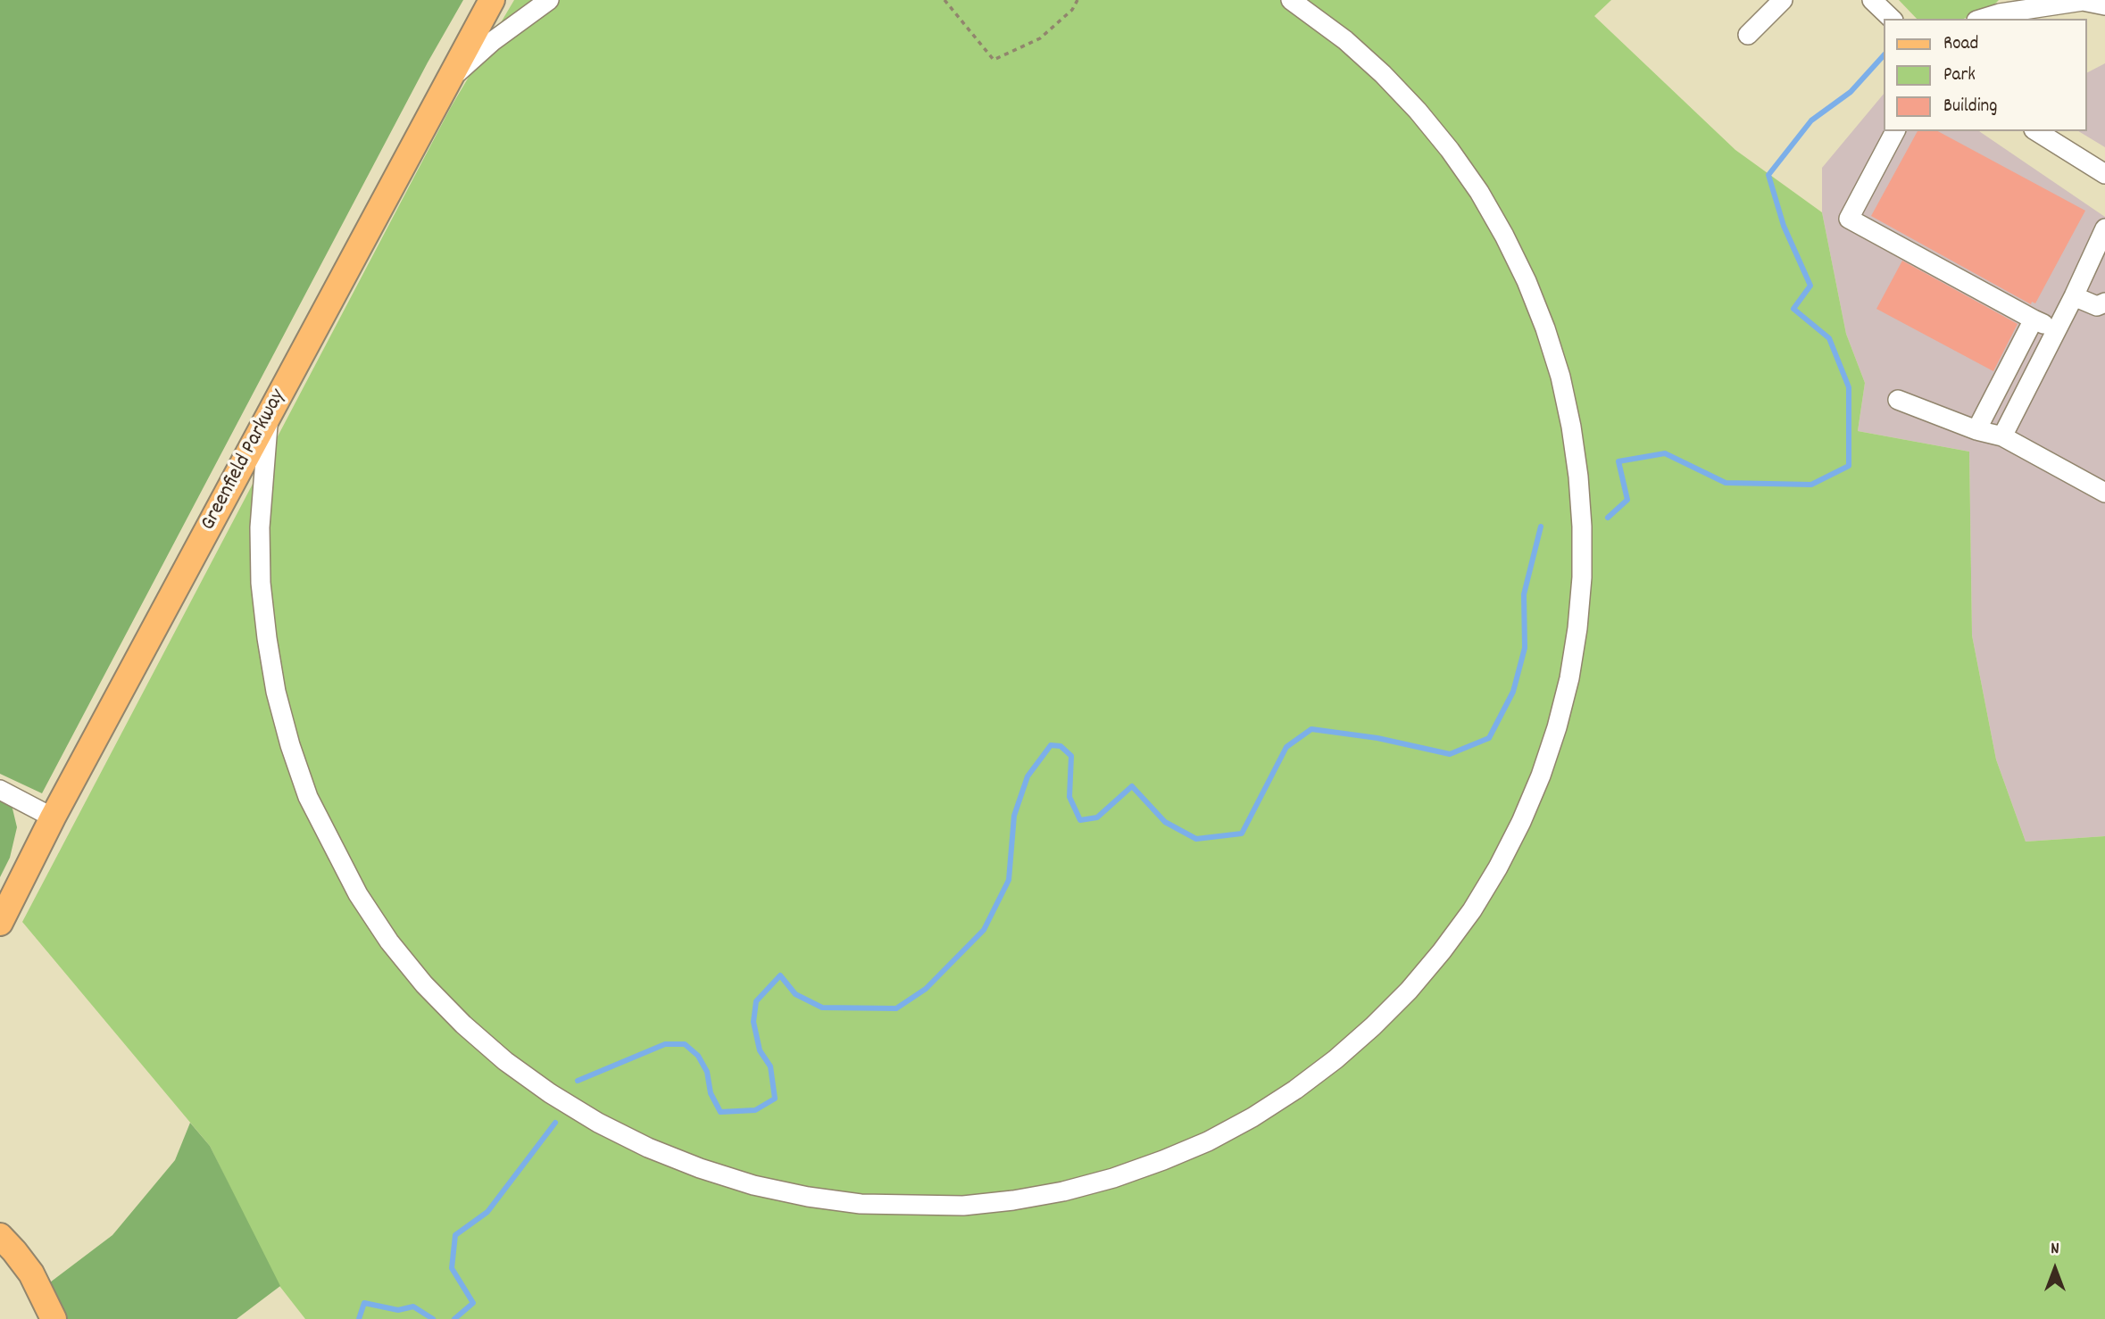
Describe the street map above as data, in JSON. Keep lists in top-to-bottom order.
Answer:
{
  "streets": {
    "main road": ["Greenfield Parkway"]
  },
  "legend": ["Road", "Park", "Building"],
  "north": "top"
}
